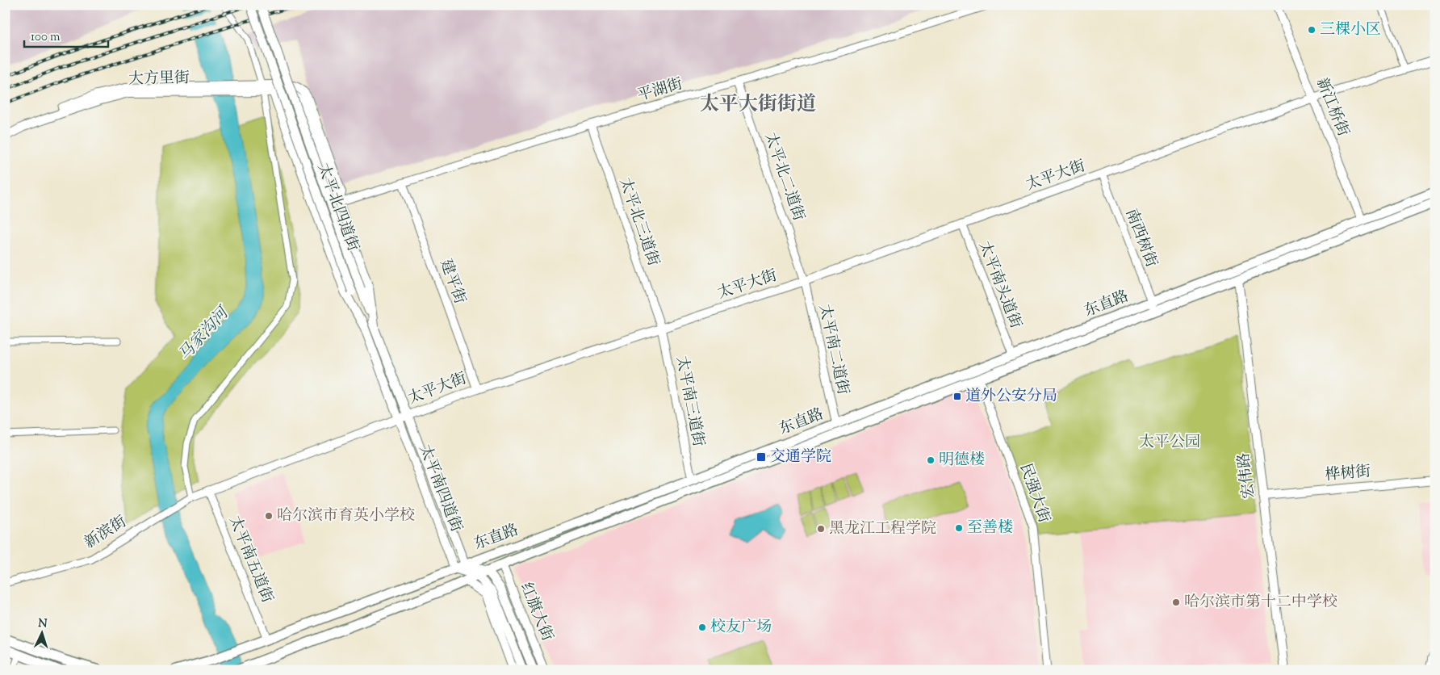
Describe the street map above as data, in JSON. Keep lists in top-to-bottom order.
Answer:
{
  "streets": {
    "highway": ["东直路"],
    "main road": [
      "大方里街",
      "新江桥街",
      "太平大街",
      "太平北四道街",
      "桦树街",
      "宏伟路",
      "太平南四道街",
      "红旗大街"
    ],
    "street": [
      "平湖街",
      "太平北二道街",
      "太平北三道街",
      "南西树街",
      "建平街",
      "太平南头道街",
      "太平南二道街",
      "太平南三道街",
      "民强大街",
      "新滨街",
      "太平南五道街"
    ]
  },
  "crossings": [
    ["大方里街", "平湖街"],
    ["大方里街", "太平北四道街"],
    ["平湖街", "太平北二道街"],
    ["平湖街", "太平北三道街"],
    ["平湖街", "建平街"],
    ["新江桥街", "太平大街"],
    ["新江桥街", "东直路"],
    ["太平大街", "太平北二道街"],
    ["太平大街", "太平北四道街"],
    ["太平大街", "太平北三道街"],
    ["太平大街", "南西树街"],
    ["太平大街", "建平街"],
    ["太平大街", "太平南头道街"],
    ["太平大街", "太平南二道街"],
    ["太平大街", "太平南三道街"],
    ["太平大街", "太平南四道街"],
    ["太平大街", "新滨街"],
    ["太平大街", "太平南五道街"],
    ["太平北二道街", "太平南二道街"],
    ["太平北四道街", "太平南四道街"],
    ["太平北三道街", "太平南三道街"],
    ["南西树街", "东直路"],
    ["太平南头道街", "东直路"],
    ["东直路", "太平南二道街"],
    ["东直路", "太平南三道街"],
    ["东直路", "宏伟路"],
    ["东直路", "太平南四道街"],
    ["东直路", "民强大街"],
    ["东直路", "太平南五道街"],
    ["东直路", "红旗大街"],
    ["桦树街", "宏伟路"]
  ],
  "districts": ["太平大街街道"],
  "water": ["马家沟河"],
  "parks": ["太平公园"],
  "places": {
    "other": [
      "三棵小区",
      "明德楼",
      "哈尔滨市育英小学校",
      "至善楼",
      "黑龙江工程学院",
      "哈尔滨市第十二中学校",
      "校友广场"
    ],
    "transit": ["道外公安分局", "交通学院"]
  },
  "scale_bar": "100 m",
  "north": "top"
}
